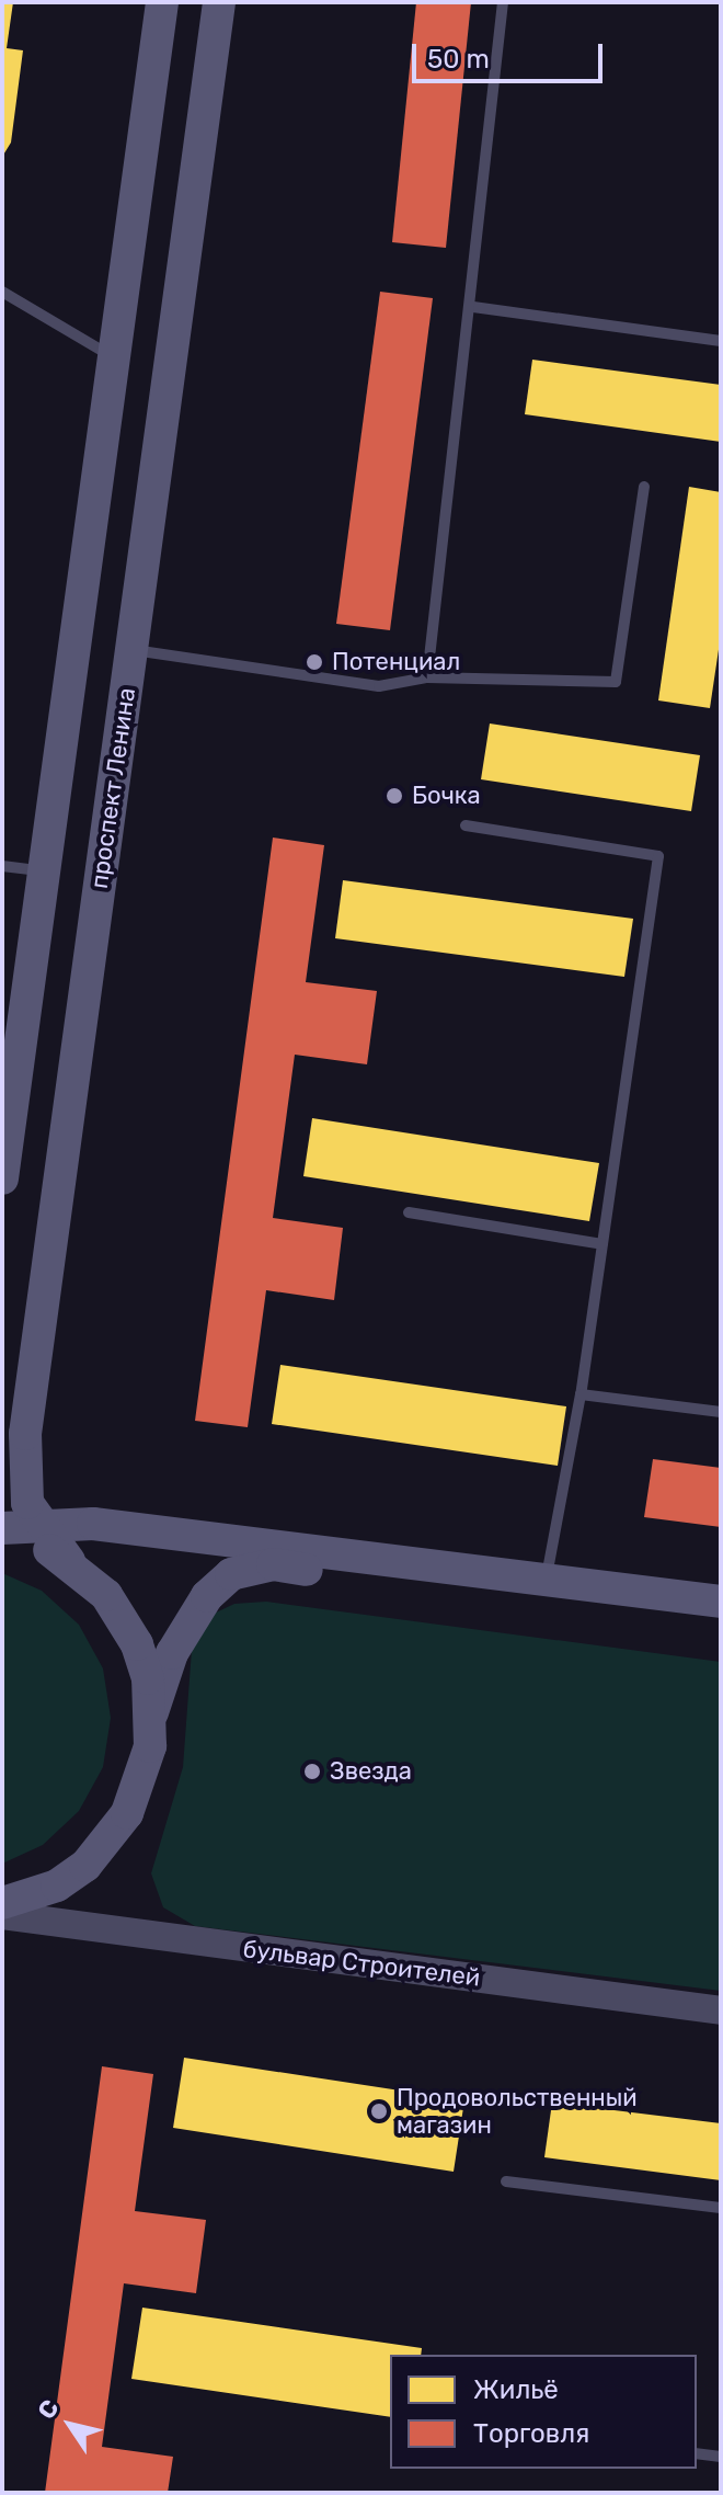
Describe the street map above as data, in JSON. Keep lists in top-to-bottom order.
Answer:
{
  "streets": {
    "main road": ["проспект Ленина"],
    "street": ["бульвар Строителей"]
  },
  "places": [
    "Потенциал",
    "Бочка",
    "Звезда",
    "Продовольственный магазин"
  ],
  "legend": ["Жильё", "Торговля"],
  "scale_bar": "50 m",
  "north": "top left"
}
